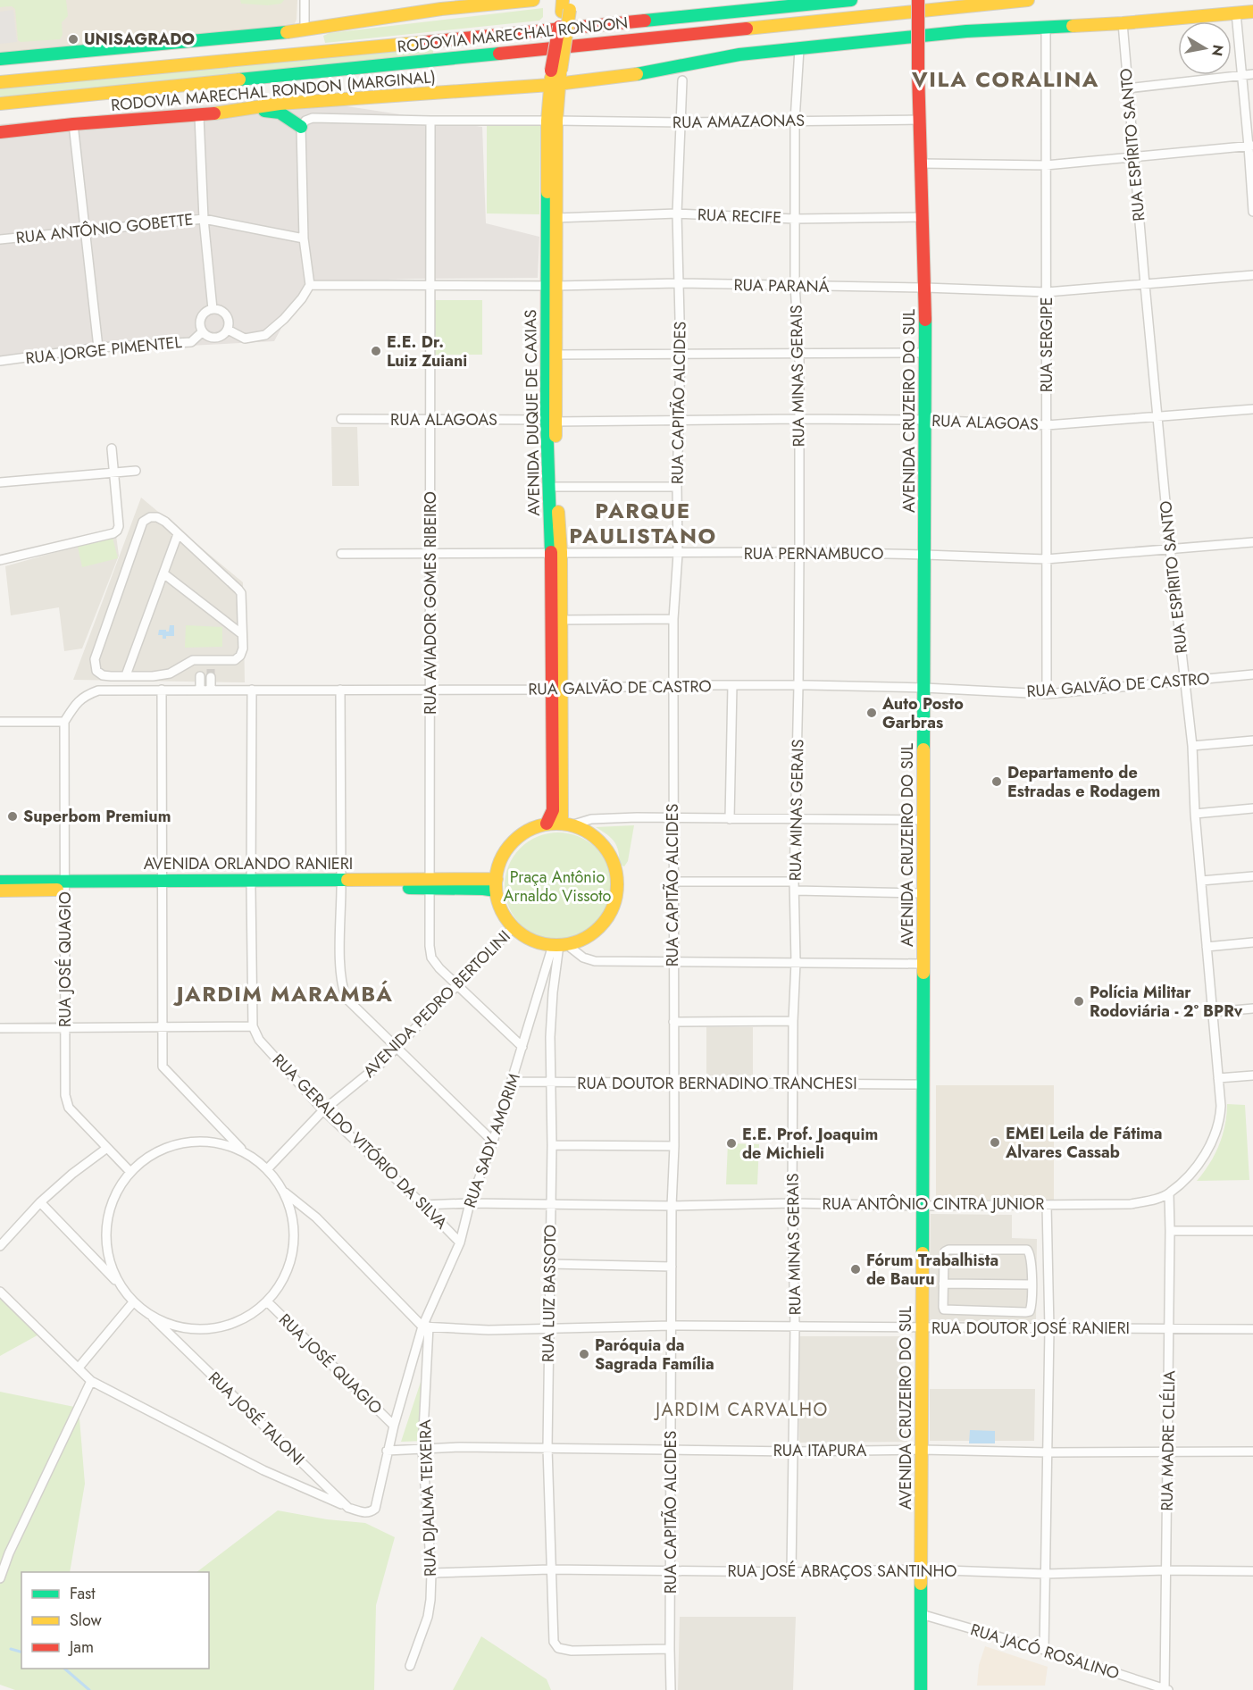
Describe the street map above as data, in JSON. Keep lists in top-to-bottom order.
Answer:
{
  "streets": {
    "main road": [
      "RODOVIA MARECHAL RONDON",
      "RODOVIA MARECHAL RONDON (MARGINAL)",
      "AVENIDA CRUZEIRO DO SUL",
      "AVENIDA DUQUE DE CAXIAS",
      "AVENIDA ORLANDO RANIERI"
    ],
    "street": [
      "RUA AMAZAONAS",
      "RUA ESPÍRITO SANTO",
      "RUA RECIFE",
      "RUA ANTÔNIO GOBETTE",
      "RUA PARANÁ",
      "RUA SERGIPE",
      "RUA JORGE PIMENTEL",
      "RUA MINAS GERAIS",
      "RUA CAPITÃO ALCIDES",
      "RUA ALAGOAS",
      "RUA PERNAMBUCO",
      "RUA AVIADOR GOMES RIBEIRO",
      "RUA GALVÃO DE CASTRO",
      "RUA JOSÉ QUAGIO",
      "AVENIDA PEDRO BERTOLINI",
      "RUA DOUTOR BERNADINO TRANCHESI",
      "RUA SADY AMORIM",
      "RUA GERALDO VITÓRIO DA SILVA",
      "RUA ANTÔNIO CINTRA JUNIOR",
      "RUA LUIZ BASSOTO",
      "RUA DOUTOR JOSÉ RANIERI",
      "RUA JOSÉ TALONI",
      "RUA MADRE CLÉLIA",
      "RUA ITAPURA",
      "RUA DJALMA TEIXEIRA",
      "RUA JOSÉ ABRAÇOS SANTINHO",
      "RUA JACÓ ROSALINO"
    ]
  },
  "crossings": [
    ["RODOVIA MARECHAL RONDON (MARGINAL)", "RUA ESPÍRITO SANTO"],
    ["RODOVIA MARECHAL RONDON (MARGINAL)", "RUA SERGIPE"],
    ["RODOVIA MARECHAL RONDON (MARGINAL)", "RUA MINAS GERAIS"],
    ["RODOVIA MARECHAL RONDON (MARGINAL)", "AVENIDA DUQUE DE CAXIAS"],
    ["RUA AMAZAONAS", "RUA MINAS GERAIS"],
    ["RUA AMAZAONAS", "RUA CAPITÃO ALCIDES"],
    ["RUA AMAZAONAS", "AVENIDA CRUZEIRO DO SUL"],
    ["RUA AMAZAONAS", "AVENIDA DUQUE DE CAXIAS"],
    ["RUA AMAZAONAS", "RUA AVIADOR GOMES RIBEIRO"],
    ["RUA ESPÍRITO SANTO", "RUA PARANÁ"],
    ["RUA ESPÍRITO SANTO", "RUA ALAGOAS"],
    ["RUA ESPÍRITO SANTO", "RUA PERNAMBUCO"],
    ["RUA ESPÍRITO SANTO", "RUA GALVÃO DE CASTRO"],
    ["RUA ESPÍRITO SANTO", "RUA ANTÔNIO CINTRA JUNIOR"],
    ["RUA RECIFE", "RUA MINAS GERAIS"],
    ["RUA RECIFE", "RUA CAPITÃO ALCIDES"],
    ["RUA RECIFE", "AVENIDA CRUZEIRO DO SUL"],
    ["RUA RECIFE", "AVENIDA DUQUE DE CAXIAS"],
    ["RUA PARANÁ", "RUA SERGIPE"],
    ["RUA PARANÁ", "RUA JORGE PIMENTEL"],
    ["RUA PARANÁ", "RUA MINAS GERAIS"],
    ["RUA PARANÁ", "RUA CAPITÃO ALCIDES"],
    ["RUA PARANÁ", "AVENIDA CRUZEIRO DO SUL"],
    ["RUA PARANÁ", "AVENIDA DUQUE DE CAXIAS"],
    ["RUA PARANÁ", "RUA AVIADOR GOMES RIBEIRO"],
    ["RUA SERGIPE", "RUA ALAGOAS"],
    ["RUA SERGIPE", "RUA PERNAMBUCO"],
    ["RUA SERGIPE", "RUA GALVÃO DE CASTRO"],
    ["RUA MINAS GERAIS", "RUA ALAGOAS"],
    ["RUA MINAS GERAIS", "RUA PERNAMBUCO"],
    ["RUA MINAS GERAIS", "RUA GALVÃO DE CASTRO"],
    ["RUA MINAS GERAIS", "RUA DOUTOR BERNADINO TRANCHESI"],
    ["RUA MINAS GERAIS", "RUA ANTÔNIO CINTRA JUNIOR"],
    ["RUA MINAS GERAIS", "RUA DOUTOR JOSÉ RANIERI"],
    ["RUA MINAS GERAIS", "RUA ITAPURA"],
    ["RUA MINAS GERAIS", "RUA JOSÉ ABRAÇOS SANTINHO"],
    ["RUA CAPITÃO ALCIDES", "RUA ALAGOAS"],
    ["RUA CAPITÃO ALCIDES", "RUA PERNAMBUCO"],
    ["RUA CAPITÃO ALCIDES", "RUA GALVÃO DE CASTRO"],
    ["RUA CAPITÃO ALCIDES", "RUA DOUTOR BERNADINO TRANCHESI"],
    ["RUA CAPITÃO ALCIDES", "RUA ANTÔNIO CINTRA JUNIOR"],
    ["RUA CAPITÃO ALCIDES", "RUA LUIZ BASSOTO"],
    ["RUA CAPITÃO ALCIDES", "RUA DOUTOR JOSÉ RANIERI"],
    ["RUA CAPITÃO ALCIDES", "RUA ITAPURA"],
    ["RUA CAPITÃO ALCIDES", "RUA JOSÉ ABRAÇOS SANTINHO"],
    ["AVENIDA CRUZEIRO DO SUL", "RUA ALAGOAS"],
    ["AVENIDA CRUZEIRO DO SUL", "RUA PERNAMBUCO"],
    ["AVENIDA CRUZEIRO DO SUL", "RUA GALVÃO DE CASTRO"],
    ["AVENIDA CRUZEIRO DO SUL", "RUA DOUTOR BERNADINO TRANCHESI"],
    ["AVENIDA CRUZEIRO DO SUL", "RUA ANTÔNIO CINTRA JUNIOR"],
    ["AVENIDA CRUZEIRO DO SUL", "RUA DOUTOR JOSÉ RANIERI"],
    ["AVENIDA CRUZEIRO DO SUL", "RUA ITAPURA"],
    ["AVENIDA CRUZEIRO DO SUL", "RUA JOSÉ ABRAÇOS SANTINHO"],
    ["AVENIDA CRUZEIRO DO SUL", "RUA JACÓ ROSALINO"],
    ["AVENIDA DUQUE DE CAXIAS", "RUA ALAGOAS"],
    ["AVENIDA DUQUE DE CAXIAS", "RUA PERNAMBUCO"],
    ["AVENIDA DUQUE DE CAXIAS", "RUA GALVÃO DE CASTRO"],
    ["AVENIDA DUQUE DE CAXIAS", "AVENIDA ORLANDO RANIERI"],
    ["AVENIDA DUQUE DE CAXIAS", "AVENIDA PEDRO BERTOLINI"],
    ["AVENIDA DUQUE DE CAXIAS", "RUA SADY AMORIM"],
    ["AVENIDA DUQUE DE CAXIAS", "RUA LUIZ BASSOTO"],
    ["RUA ALAGOAS", "RUA AVIADOR GOMES RIBEIRO"],
    ["RUA PERNAMBUCO", "RUA AVIADOR GOMES RIBEIRO"],
    ["RUA AVIADOR GOMES RIBEIRO", "RUA GALVÃO DE CASTRO"],
    ["RUA AVIADOR GOMES RIBEIRO", "AVENIDA ORLANDO RANIERI"],
    ["RUA AVIADOR GOMES RIBEIRO", "AVENIDA PEDRO BERTOLINI"],
    ["RUA AVIADOR GOMES RIBEIRO", "RUA SADY AMORIM"],
    ["RUA GALVÃO DE CASTRO", "RUA JOSÉ QUAGIO"],
    ["AVENIDA ORLANDO RANIERI", "RUA JOSÉ QUAGIO"],
    ["AVENIDA ORLANDO RANIERI", "AVENIDA PEDRO BERTOLINI"],
    ["AVENIDA ORLANDO RANIERI", "RUA SADY AMORIM"],
    ["AVENIDA ORLANDO RANIERI", "RUA LUIZ BASSOTO"],
    ["RUA JOSÉ QUAGIO", "AVENIDA PEDRO BERTOLINI"],
    ["RUA JOSÉ QUAGIO", "RUA SADY AMORIM"],
    ["RUA JOSÉ QUAGIO", "RUA JOSÉ TALONI"],
    ["AVENIDA PEDRO BERTOLINI", "RUA SADY AMORIM"],
    ["AVENIDA PEDRO BERTOLINI", "RUA GERALDO VITÓRIO DA SILVA"],
    ["AVENIDA PEDRO BERTOLINI", "RUA LUIZ BASSOTO"],
    ["AVENIDA PEDRO BERTOLINI", "RUA JOSÉ TALONI"],
    ["RUA DOUTOR BERNADINO TRANCHESI", "RUA SADY AMORIM"],
    ["RUA DOUTOR BERNADINO TRANCHESI", "RUA LUIZ BASSOTO"],
    ["RUA SADY AMORIM", "RUA GERALDO VITÓRIO DA SILVA"],
    ["RUA SADY AMORIM", "RUA ANTÔNIO CINTRA JUNIOR"],
    ["RUA SADY AMORIM", "RUA LUIZ BASSOTO"],
    ["RUA SADY AMORIM", "RUA DOUTOR JOSÉ RANIERI"],
    ["RUA SADY AMORIM", "RUA JOSÉ TALONI"],
    ["RUA SADY AMORIM", "RUA ITAPURA"],
    ["RUA SADY AMORIM", "RUA DJALMA TEIXEIRA"],
    ["RUA GERALDO VITÓRIO DA SILVA", "RUA ANTÔNIO CINTRA JUNIOR"],
    ["RUA ANTÔNIO CINTRA JUNIOR", "RUA LUIZ BASSOTO"],
    ["RUA ANTÔNIO CINTRA JUNIOR", "RUA MADRE CLÉLIA"],
    ["RUA LUIZ BASSOTO", "RUA DOUTOR JOSÉ RANIERI"],
    ["RUA LUIZ BASSOTO", "RUA ITAPURA"],
    ["RUA LUIZ BASSOTO", "RUA JOSÉ ABRAÇOS SANTINHO"],
    ["RUA DOUTOR JOSÉ RANIERI", "RUA MADRE CLÉLIA"],
    ["RUA DOUTOR JOSÉ RANIERI", "RUA DJALMA TEIXEIRA"],
    ["RUA MADRE CLÉLIA", "RUA ITAPURA"],
    ["RUA MADRE CLÉLIA", "RUA JOSÉ ABRAÇOS SANTINHO"],
    ["RUA MADRE CLÉLIA", "RUA JACÓ ROSALINO"],
    ["RUA ITAPURA", "RUA DJALMA TEIXEIRA"],
    ["RUA DJALMA TEIXEIRA", "RUA JOSÉ ABRAÇOS SANTINHO"]
  ],
  "districts": [
    "VILA CORALINA",
    "PARQUE PAULISTANO",
    "JARDIM MARAMBÁ",
    "JARDIM CARVALHO"
  ],
  "parks": ["Praça Antônio Arnaldo Vissoto"],
  "places": [
    "UNISAGRADO",
    "E.E. Dr. Luiz Zuiani",
    "Auto Posto Garbras",
    "Departamento de Estradas e Rodagem",
    "Superbom Premium",
    "Polícia Militar Rodoviária - 2º BPRv",
    "EMEI Leila de Fátima Alvares Cassab",
    "E.E. Prof. Joaquim de Michieli",
    "Fórum Trabalhista de Bauru",
    "Paróquia da Sagrada Família"
  ],
  "legend": ["Fast", "Slow", "Jam"],
  "north": "right"
}
